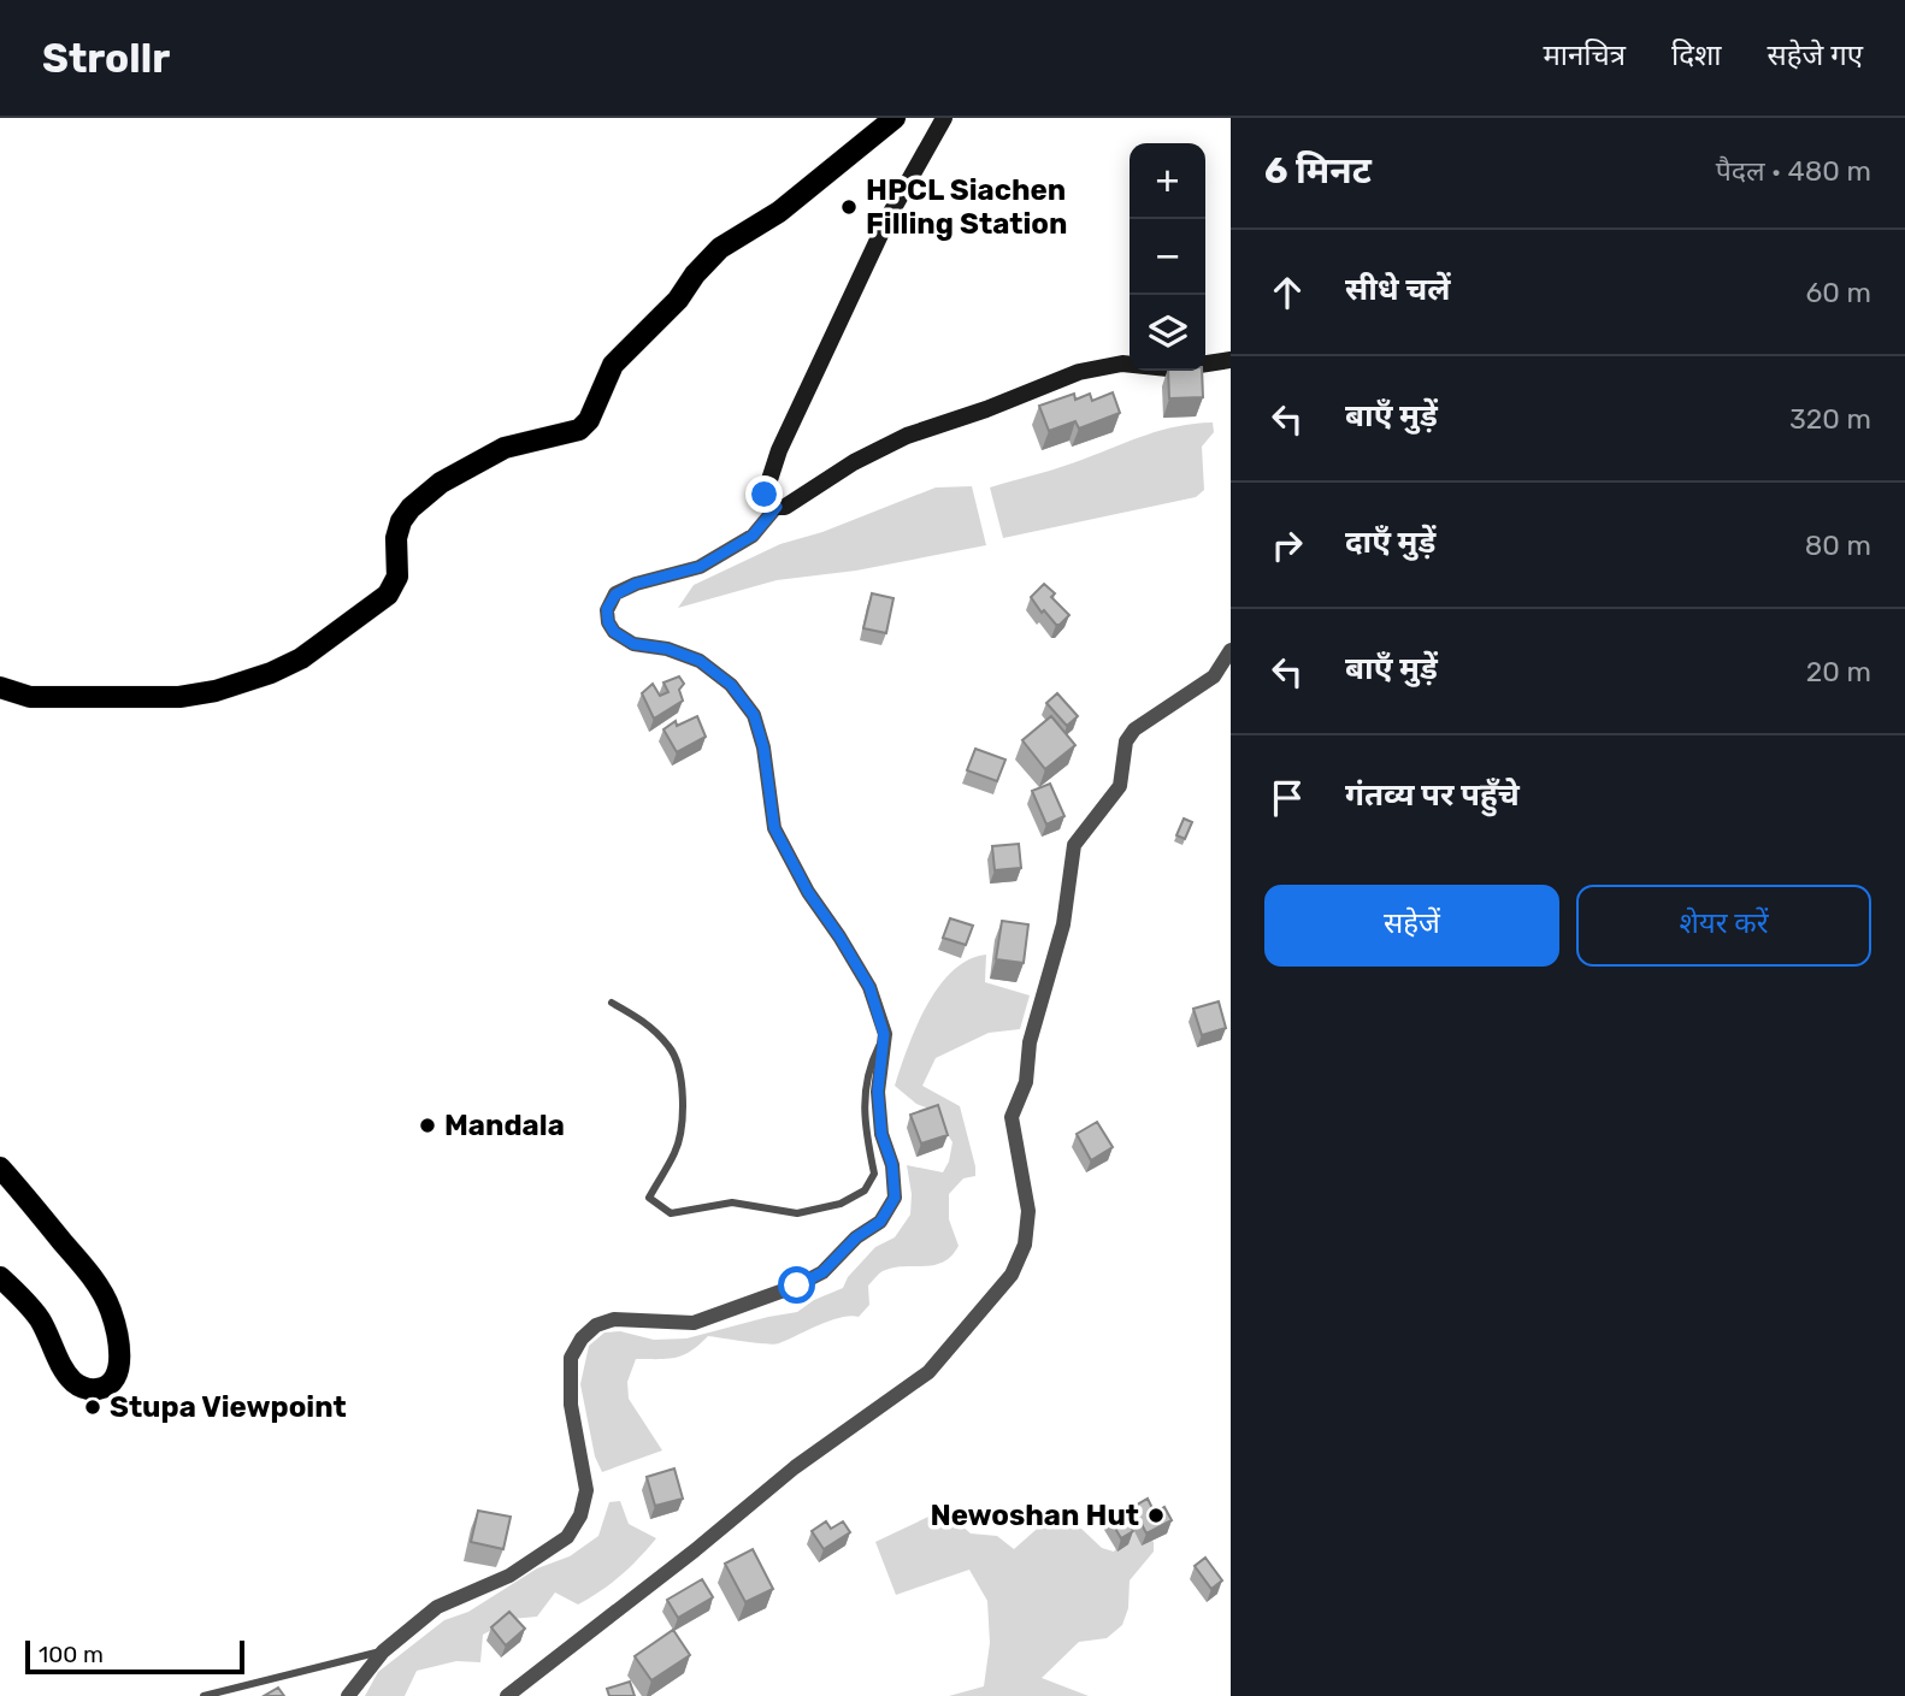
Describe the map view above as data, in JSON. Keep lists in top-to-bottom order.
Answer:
{
  "places": [
    "HPCL Siachen Filling Station",
    "Mandala",
    "Stupa Viewpoint",
    "Newoshan Hut"
  ],
  "scale_bar": "100 m",
  "page": {
    "header": "Strollr",
    "nav": ["मानचित्र", "दिशा", "सहेजे गए"],
    "heading": ["6 मिनट", "पैदल · 480 m"],
    "map_buttons": ["+", "−"],
    "list": [
      ["सीधे चलें", "60 m"],
      ["बाएँ मुड़ें", "320 m"],
      ["दाएँ मुड़ें", "80 m"],
      ["बाएँ मुड़ें", "20 m"],
      "गंतव्य पर पहुँचे"
    ],
    "buttons": ["सहेजें", "शेयर करें"],
    "scale": "100 m"
  }
}
